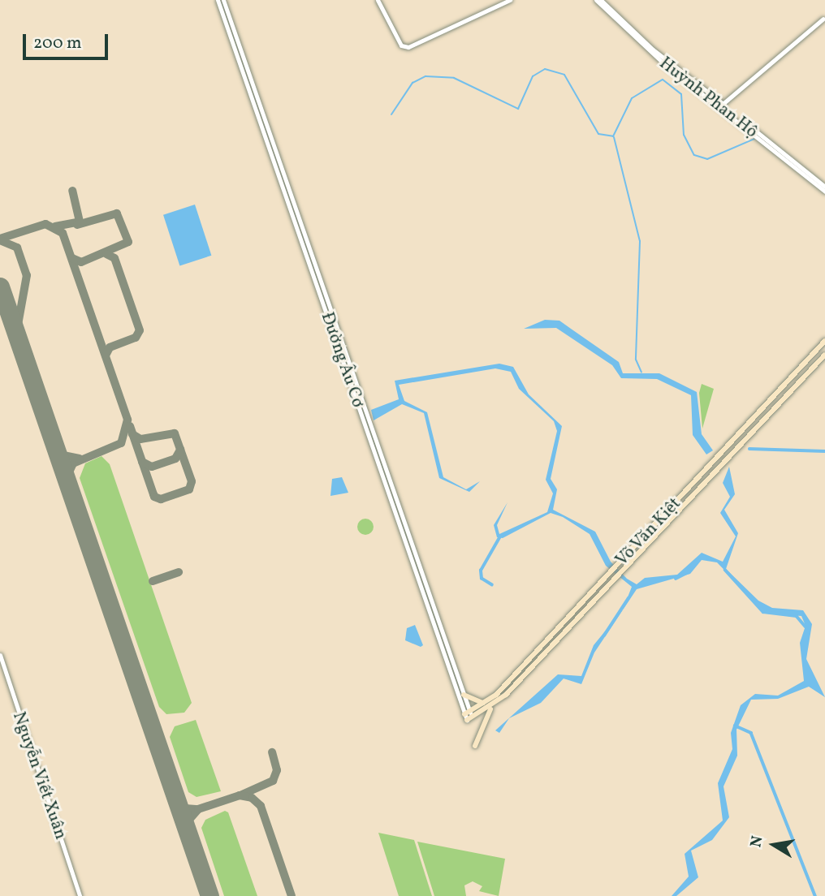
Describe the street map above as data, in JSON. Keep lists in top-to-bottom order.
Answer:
{
  "streets": {
    "main road": ["Võ Văn Kiệt"],
    "street": ["Huỳnh Phan Hộ", "Đường Âu Cơ", "Nguyễn Viết Xuân"]
  },
  "crossings": [
    ["Đường Âu Cơ", "Võ Văn Kiệt"]
  ],
  "scale_bar": "200 m",
  "north": "left"
}
